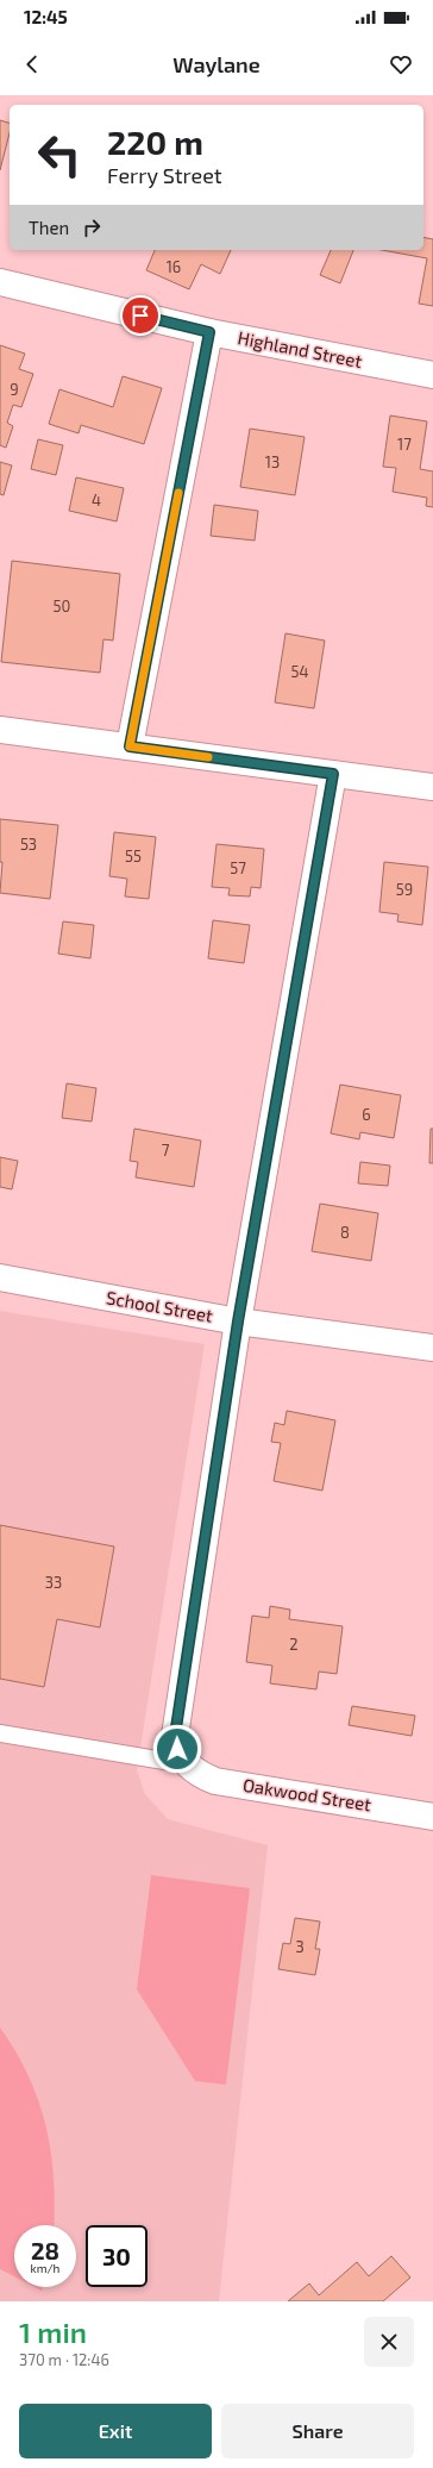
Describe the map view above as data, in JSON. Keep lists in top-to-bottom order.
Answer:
{
  "streets": {
    "street": ["Highland Street", "School Street", "Oakwood Street"]
  },
  "house_numbers": [
    "16",
    "9",
    "17",
    "13",
    "4",
    "50",
    "54",
    "53",
    "55",
    "57",
    "59",
    "6",
    "7",
    "8",
    "33",
    "2",
    "3"
  ],
  "page": {
    "status": "12:45",
    "header": "Waylane",
    "turn": ["220 m", "Ferry Street"],
    "then": "Then",
    "speed": "28 km/h",
    "limit": "30",
    "heading": ["1 min", "370 m · 12:46"],
    "buttons": ["Exit", "Share"]
  }
}
